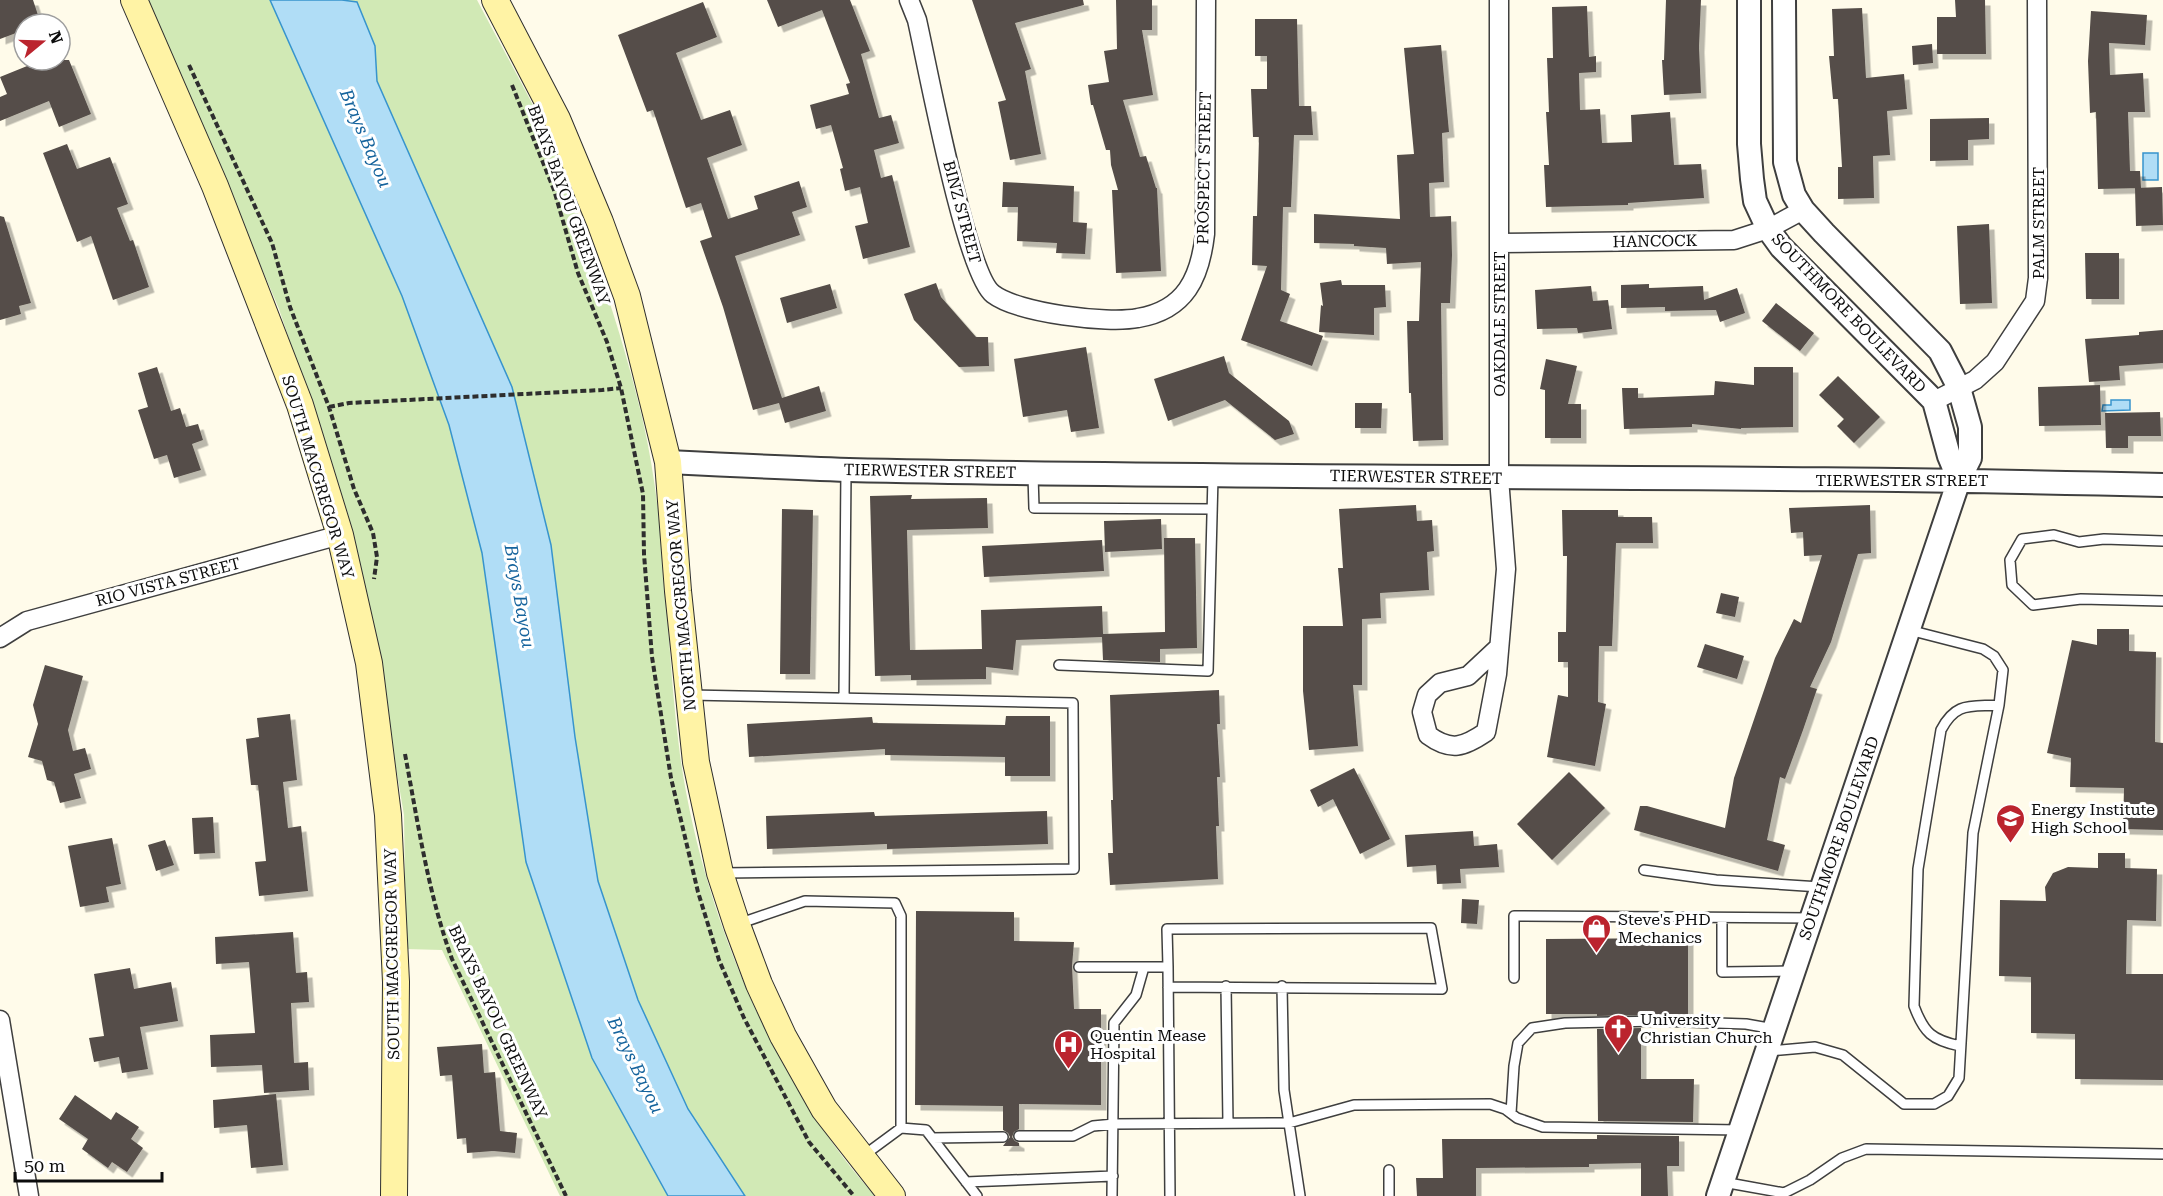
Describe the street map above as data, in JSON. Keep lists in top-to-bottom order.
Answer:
{
  "streets": {
    "main road": ["SOUTH MACGREGOR WAY", "NORTH MACGREGOR WAY"],
    "street": [
      "PROSPECT STREET",
      "BINZ STREET",
      "PALM STREET",
      "HANCOCK",
      "SOUTHMORE BOULEVARD",
      "OAKDALE STREET",
      "TIERWESTER STREET",
      "RIO VISTA STREET"
    ],
    "path": ["BRAYS BAYOU GREENWAY"]
  },
  "crossings": [
    ["PROSPECT STREET", "BINZ STREET"],
    ["PALM STREET", "SOUTHMORE BOULEVARD"],
    ["HANCOCK", "SOUTHMORE BOULEVARD"],
    ["HANCOCK", "OAKDALE STREET"],
    ["SOUTHMORE BOULEVARD", "TIERWESTER STREET"],
    ["OAKDALE STREET", "TIERWESTER STREET"],
    ["TIERWESTER STREET", "NORTH MACGREGOR WAY"],
    ["SOUTH MACGREGOR WAY", "RIO VISTA STREET"]
  ],
  "water": ["Brays Bayou"],
  "places": {
    "school or university": ["Energy Institute High School"],
    "shop": ["Steve's PHD Mechanics"],
    "church": ["University Christian Church"],
    "hospital": ["Quentin Mease Hospital"]
  },
  "scale_bar": "50 m",
  "north": "right"
}
